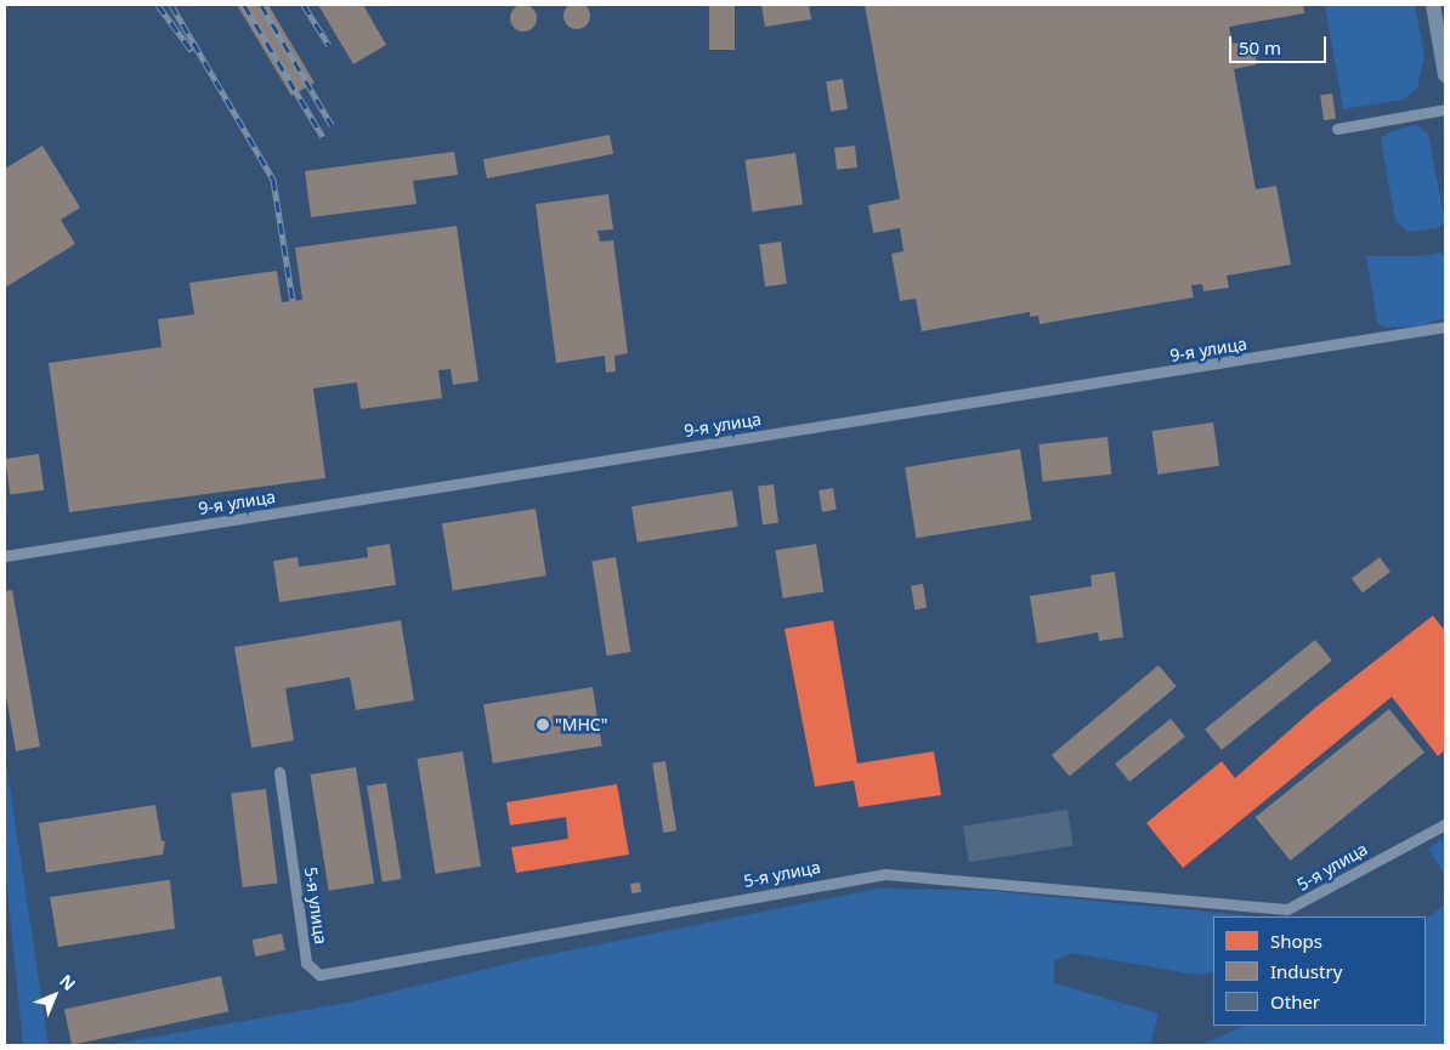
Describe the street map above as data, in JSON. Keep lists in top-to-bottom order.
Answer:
{
  "streets": {
    "street": ["9-я улица", "5-я улица"]
  },
  "places": ["\"МНС\""],
  "legend": ["Shops", "Industry", "Other"],
  "scale_bar": "50 m",
  "north": "top right"
}
